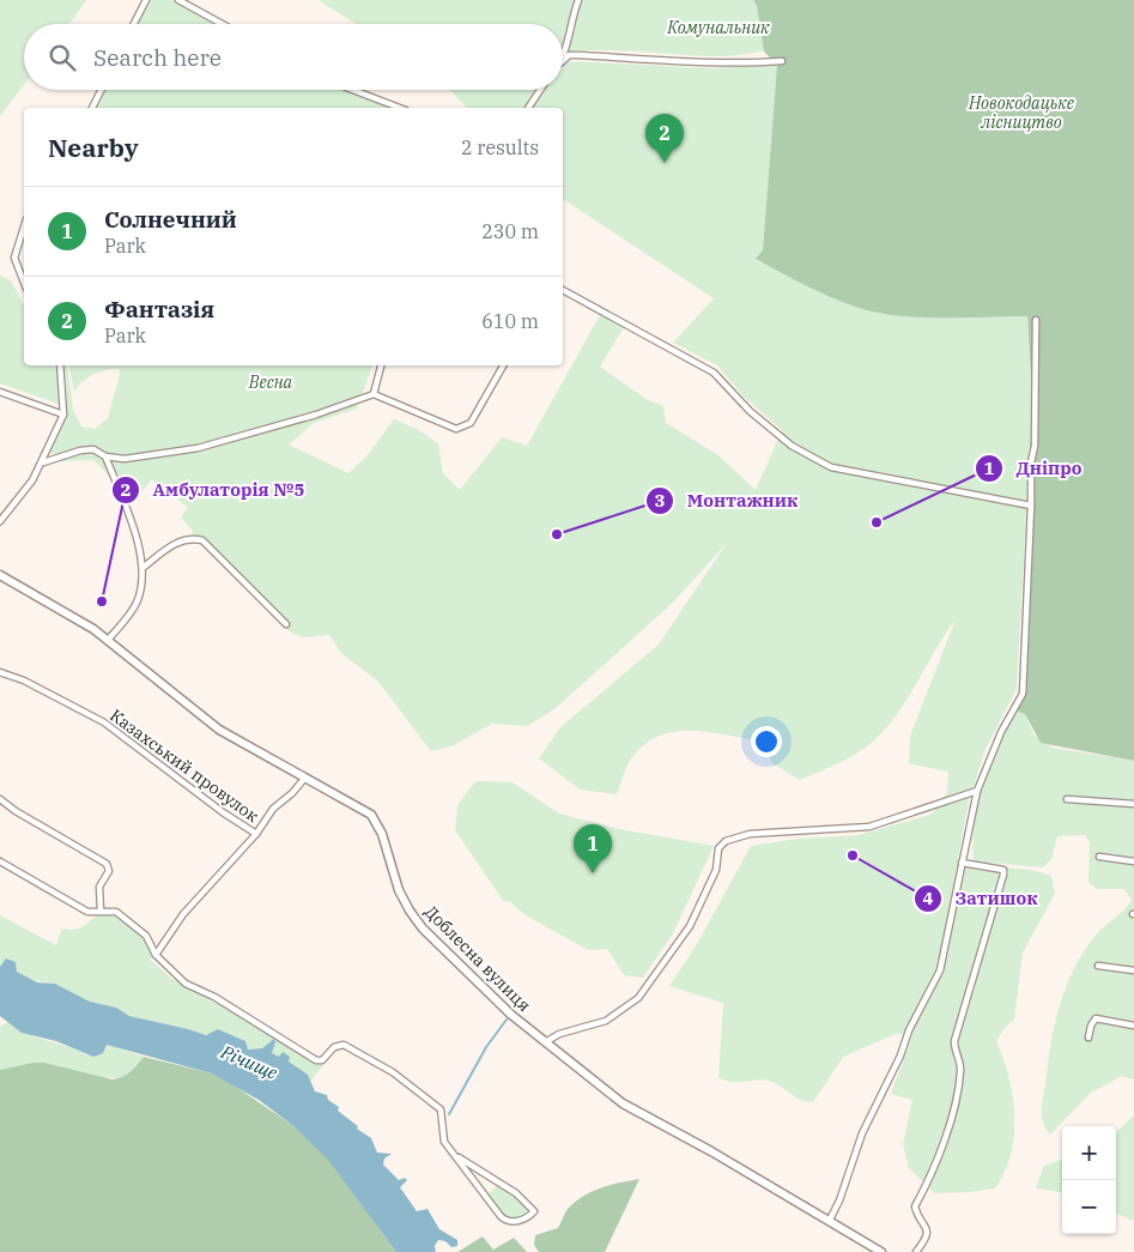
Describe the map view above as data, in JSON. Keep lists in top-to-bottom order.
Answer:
{
  "streets": {
    "street": ["Казахський провулок", "Доблесна вулиця"]
  },
  "crossings": [
    ["Казахський провулок", "Доблесна вулиця"]
  ],
  "water": ["Річище"],
  "parks": ["Комунальник", "Новокодацьке лісництво", "Весна"],
  "places": [
    "Дніпро",
    "Монтажник",
    "Амбулаторія №5",
    "Затишок"
  ],
  "page": {
    "search": "Search here",
    "heading": ["Nearby", "2 results"],
    "pins": ["2", "1"],
    "list": [
      {
        "mark": "1",
        "name": "Солнечний",
        "note": "Park",
        "value": "230 m"
      },
      {
        "mark": "2",
        "name": "Фантазія",
        "note": "Park",
        "value": "610 m"
      }
    ],
    "map_buttons": ["+", "−"]
  }
}
